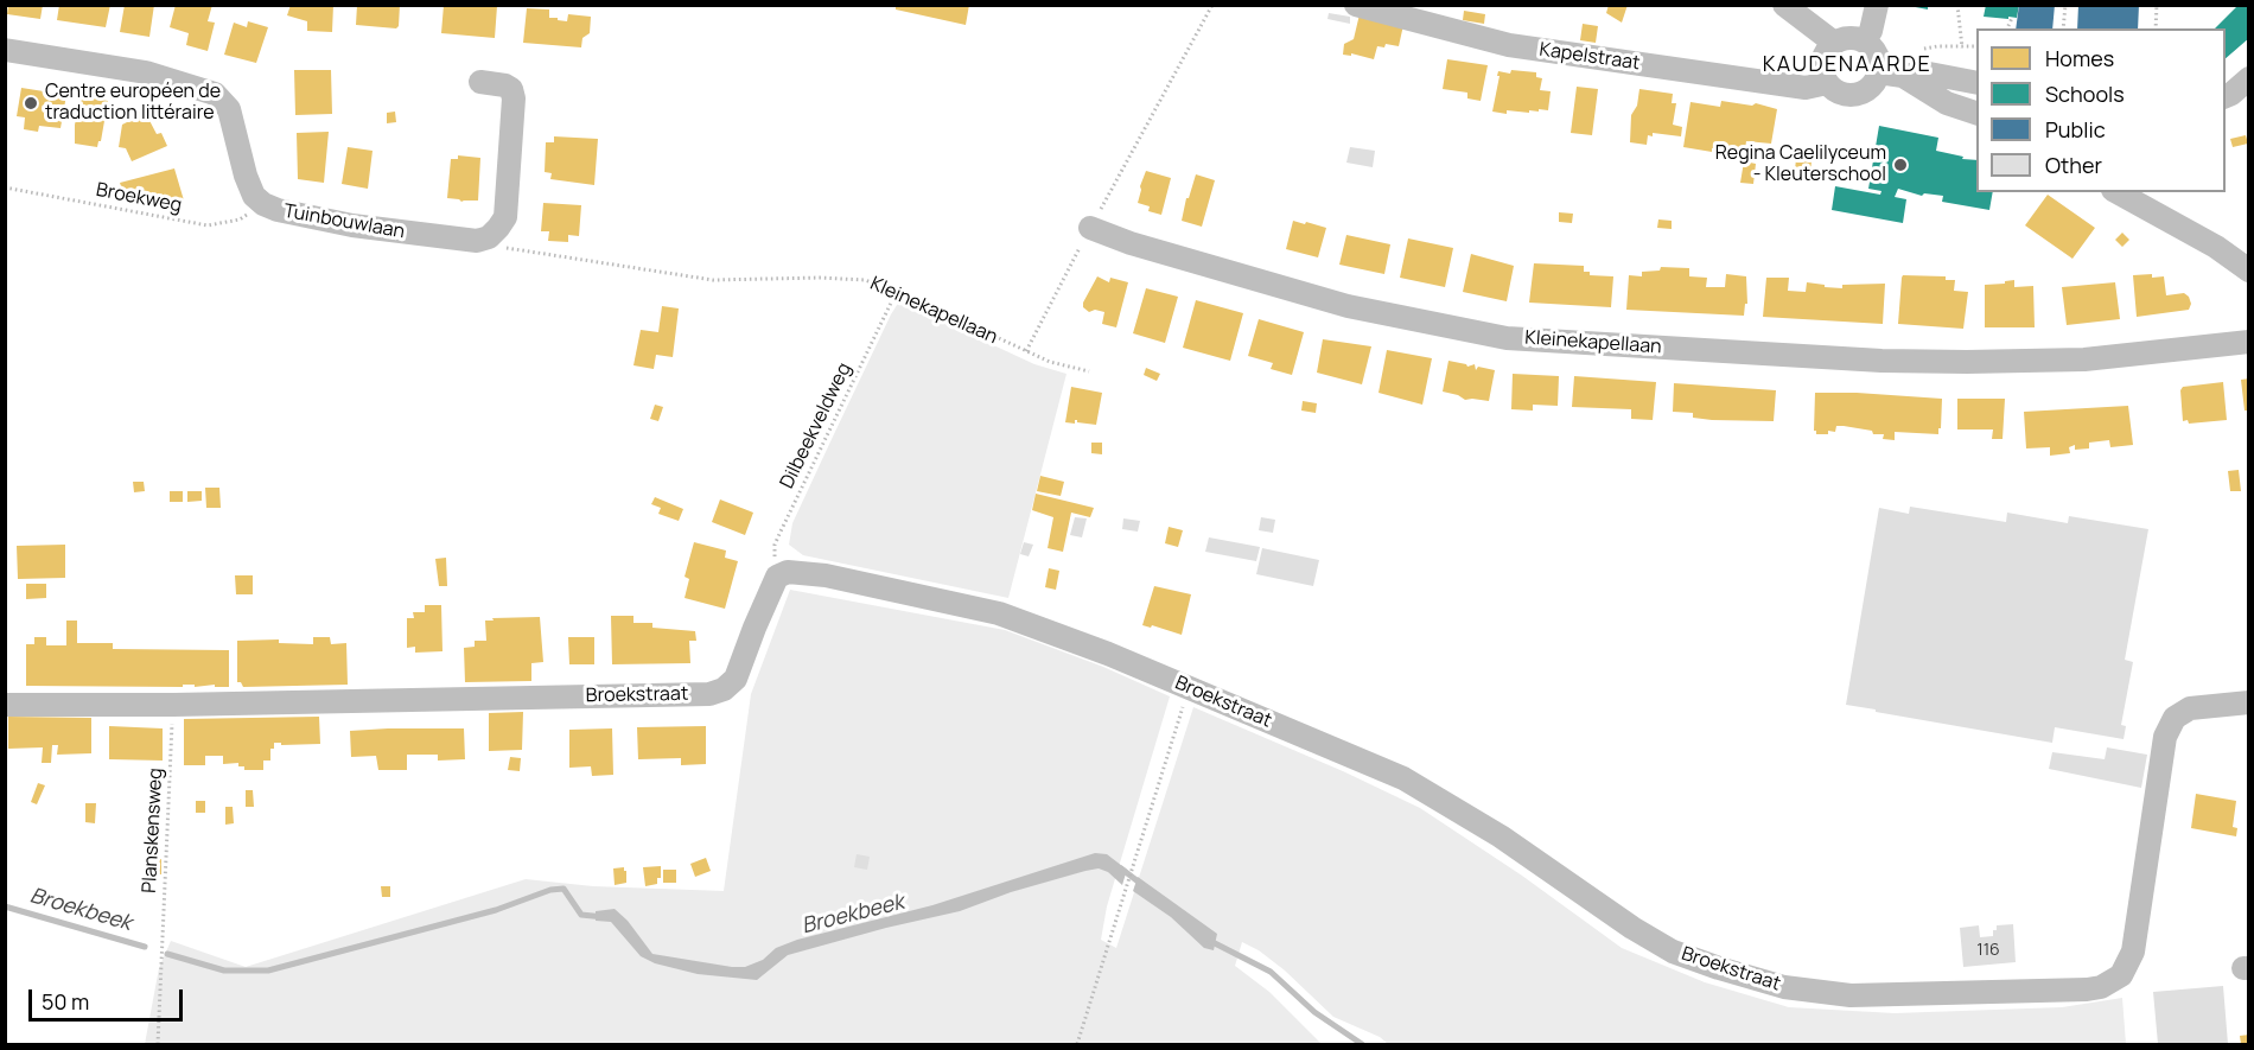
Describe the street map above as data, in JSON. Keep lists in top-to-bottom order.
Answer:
{
  "streets": {
    "street": [
      "Kapelstraat",
      "Tuinbouwlaan",
      "Kleinekapellaan",
      "Broekstraat"
    ],
    "path": ["Broekweg", "Dilbeekveldweg", "Planskensweg"]
  },
  "crossings": [
    ["Broekweg", "Tuinbouwlaan"],
    ["Tuinbouwlaan", "Kleinekapellaan"],
    ["Kleinekapellaan", "Dilbeekveldweg"],
    ["Dilbeekveldweg", "Broekstraat"],
    ["Broekstraat", "Planskensweg"]
  ],
  "districts": ["KAUDENAARDE"],
  "water": ["Broekbeek"],
  "places": ["Centre européen de traduction littéraire", "Regina Caelilyceum - Kleuterschool"],
  "house_numbers": ["116"],
  "legend": [
    "Homes",
    "Schools",
    "Public",
    "Other"
  ],
  "scale_bar": "50 m"
}
